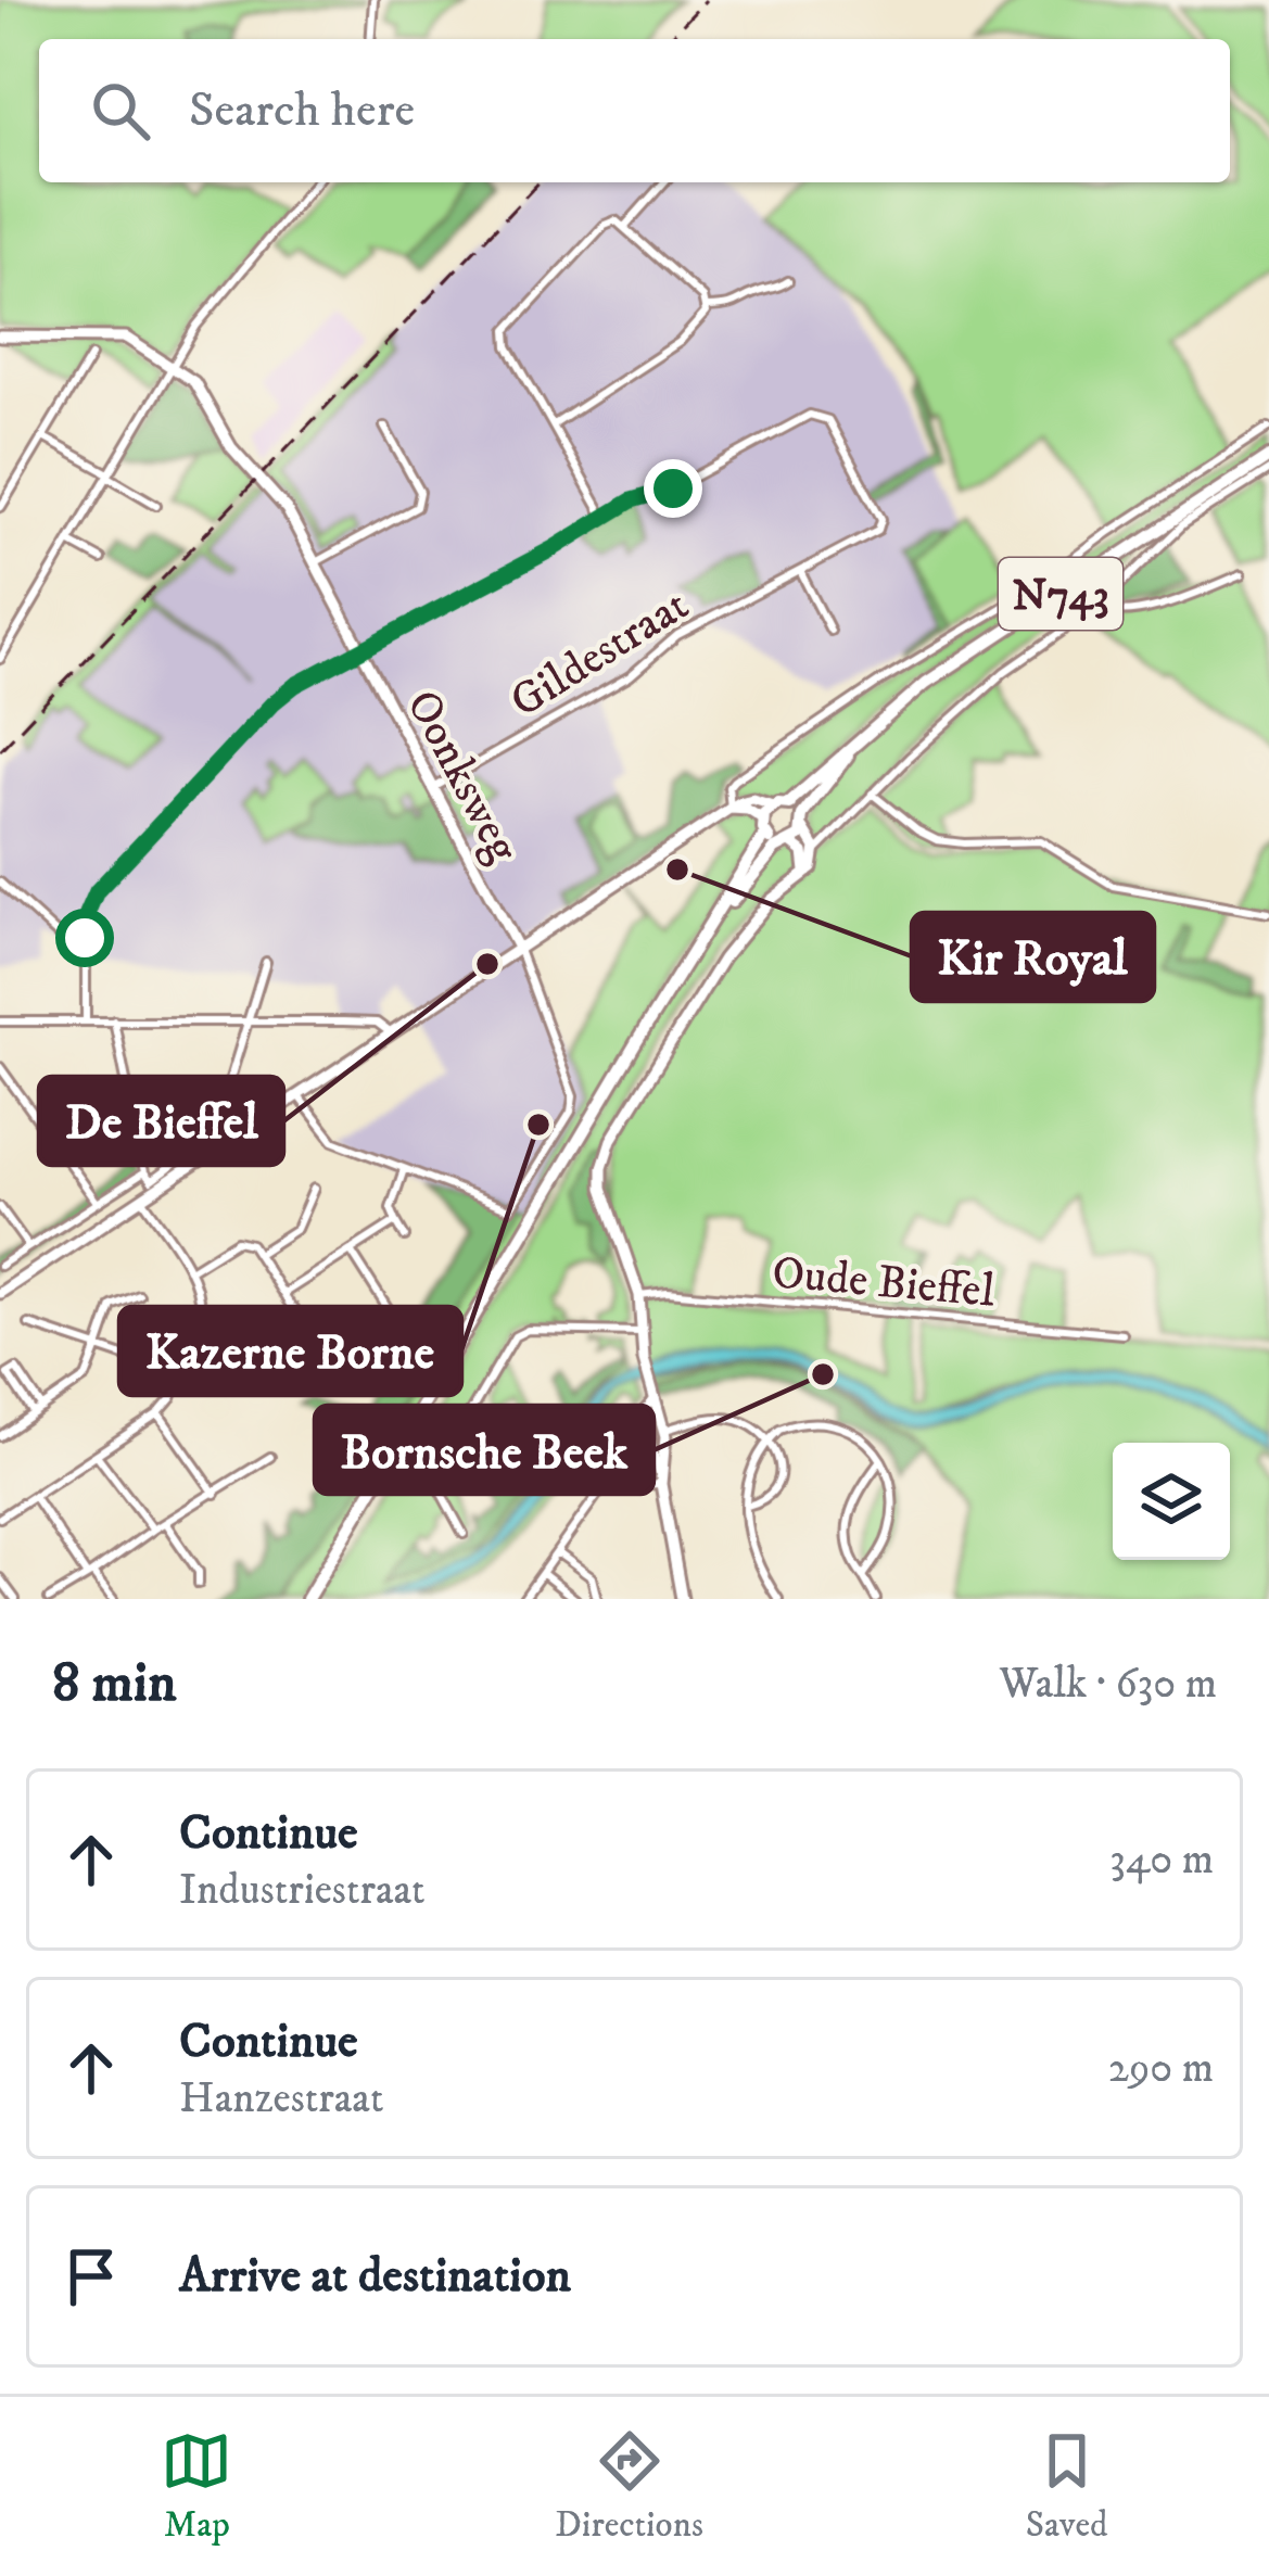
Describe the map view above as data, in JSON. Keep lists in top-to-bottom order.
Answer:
{
  "streets": {
    "main road": ["N743"],
    "street": ["Gildestraat", "Oonksweg", "Oude Bieffel"]
  },
  "crossings": [
    ["Gildestraat", "Oonksweg"]
  ],
  "places": [
    "Kir Royal",
    "De Bieffel",
    "Kazerne Borne",
    "Bornsche Beek"
  ],
  "page": {
    "search": "Search here",
    "heading": ["8 min", "Walk · 630 m"],
    "list": [
      ["Continue", "Industriestraat", "340 m"],
      ["Continue", "Hanzestraat", "290 m"],
      "Arrive at destination"
    ],
    "nav": ["Map", "Directions", "Saved"]
  }
}
